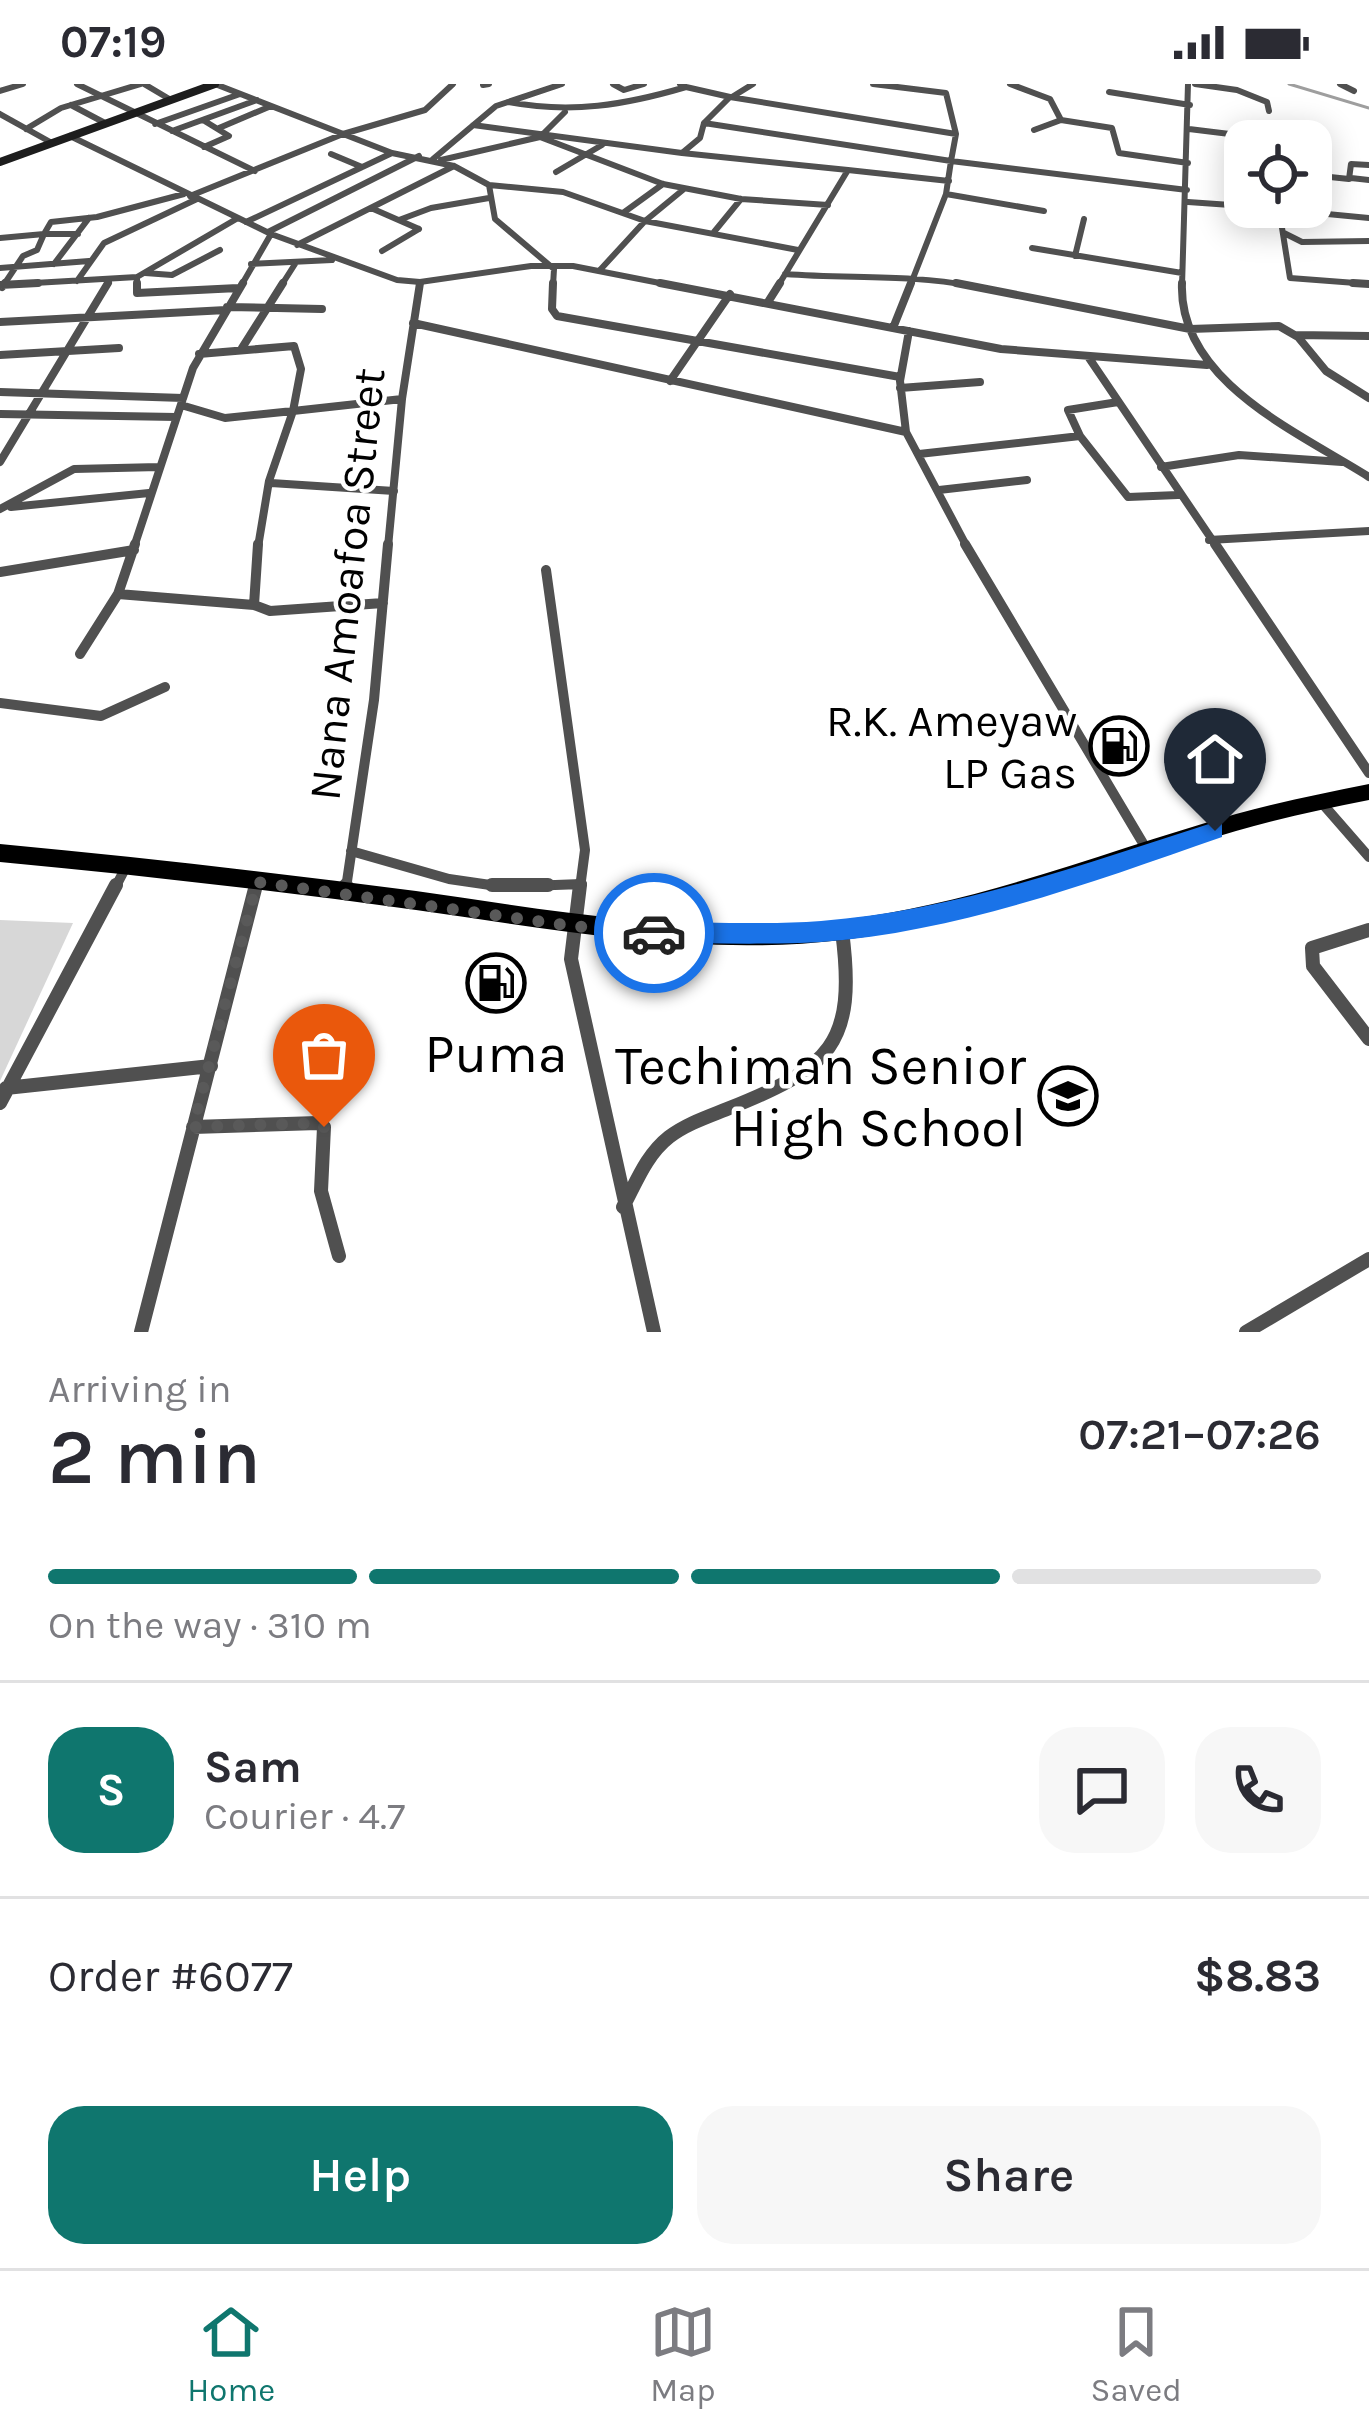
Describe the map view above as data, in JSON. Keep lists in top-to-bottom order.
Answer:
{
  "streets": {
    "street": ["Nana Amoafoa Street"]
  },
  "places": {
    "fuel station": ["R.K. Ameyaw LP Gas", "Puma"],
    "school or university": ["Techiman Senior High School"]
  },
  "page": {
    "status": "07:19",
    "heading": ["2 min", "Arriving in", "07:21–07:26"],
    "panel": [
      "Sam",
      "Courier · 4.7",
      "Order #6077",
      "$8.83"
    ],
    "bar": "On the way · 310 m",
    "round": "S",
    "buttons": ["Help", "Share"],
    "tabs": ["Home", "Map", "Saved"]
  }
}
